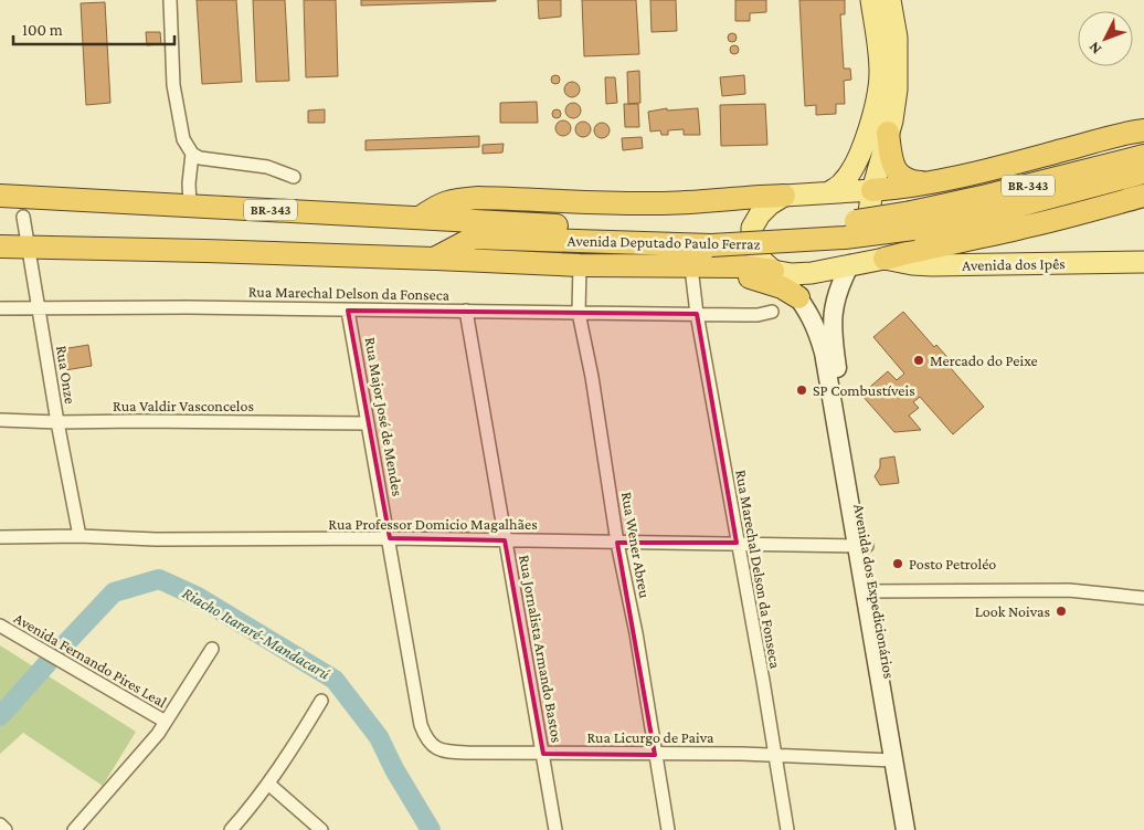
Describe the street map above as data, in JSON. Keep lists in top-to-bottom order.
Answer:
{
  "streets": {
    "highway": ["BR-343", "Avenida Deputado Paulo Ferraz"],
    "main road": ["Avenida dos Ipês", "Avenida dos Expedicionários"],
    "street": [
      "Rua Marechal Delson da Fonseca",
      "Rua Onze",
      "Rua Valdir Vasconcelos",
      "Rua Major José de Mendes",
      "Rua Professor Domicio Magalhães",
      "Rua Wener Abreu",
      "Rua Jornalista Armando Bastos",
      "Avenida Fernando Pires Leal",
      "Rua Licurgo de Paiva"
    ]
  },
  "crossings": [
    ["BR-343", "Avenida Deputado Paulo Ferraz"],
    ["Rua Marechal Delson da Fonseca", "Rua Onze"],
    ["Rua Marechal Delson da Fonseca", "Rua Major José de Mendes"],
    ["Rua Marechal Delson da Fonseca", "Rua Professor Domicio Magalhães"],
    ["Rua Marechal Delson da Fonseca", "Rua Wener Abreu"],
    ["Rua Marechal Delson da Fonseca", "Rua Jornalista Armando Bastos"],
    ["Rua Marechal Delson da Fonseca", "Rua Licurgo de Paiva"],
    ["Rua Onze", "Rua Valdir Vasconcelos"],
    ["Rua Onze", "Rua Professor Domicio Magalhães"],
    ["Rua Valdir Vasconcelos", "Rua Major José de Mendes"],
    ["Rua Major José de Mendes", "Rua Professor Domicio Magalhães"],
    ["Rua Major José de Mendes", "Rua Licurgo de Paiva"],
    ["Rua Professor Domicio Magalhães", "Rua Wener Abreu"],
    ["Rua Professor Domicio Magalhães", "Avenida dos Expedicionários"],
    ["Rua Professor Domicio Magalhães", "Rua Jornalista Armando Bastos"],
    ["Rua Wener Abreu", "Rua Licurgo de Paiva"],
    ["Avenida dos Expedicionários", "Rua Licurgo de Paiva"],
    ["Rua Jornalista Armando Bastos", "Rua Licurgo de Paiva"]
  ],
  "water": ["Riacho Itararé-Mandacarú"],
  "places": [
    "Mercado do Peixe",
    "SP Combustíveis",
    "Posto Petroléo",
    "Look Noivas"
  ],
  "scale_bar": "100 m",
  "north": "bottom left"
}
